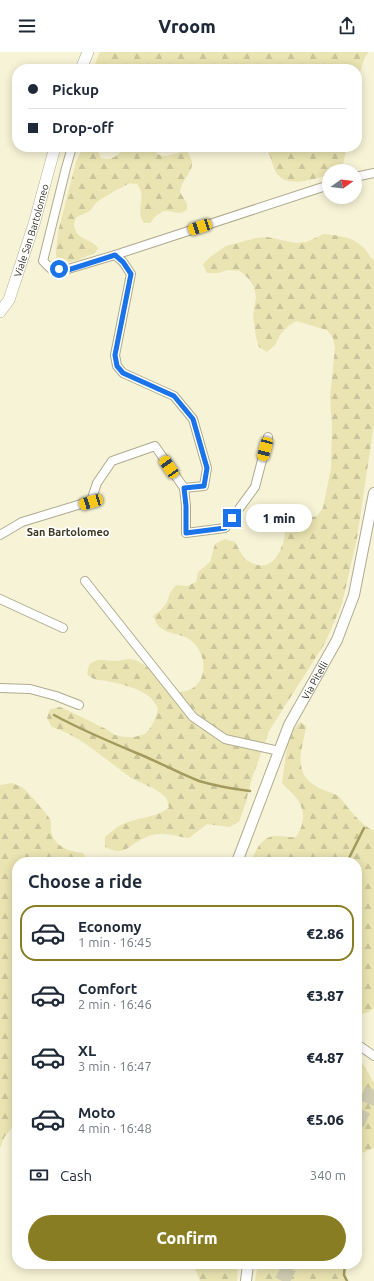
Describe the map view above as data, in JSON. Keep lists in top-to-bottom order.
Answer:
{
  "streets": {
    "main road": ["Viale San Bartolomeo"],
    "street": ["Via Pitelli"]
  },
  "districts": ["San Bartolomeo"],
  "north": "right",
  "page": {
    "header": "Vroom",
    "banner": ["Pickup", "Drop-off"],
    "bubble": "1 min",
    "heading": "Choose a ride",
    "list": [
      {
        "name": "Economy",
        "note": "1 min · 16:45",
        "value": "€2.86"
      },
      {
        "name": "Comfort",
        "note": "2 min · 16:46",
        "value": "€3.87"
      },
      {
        "name": "XL",
        "note": "3 min · 16:47",
        "value": "€4.87"
      },
      {
        "name": "Moto",
        "note": "4 min · 16:48",
        "value": "€5.06"
      }
    ],
    "pay": ["Cash", "340 m"],
    "buttons": "Confirm"
  }
}
